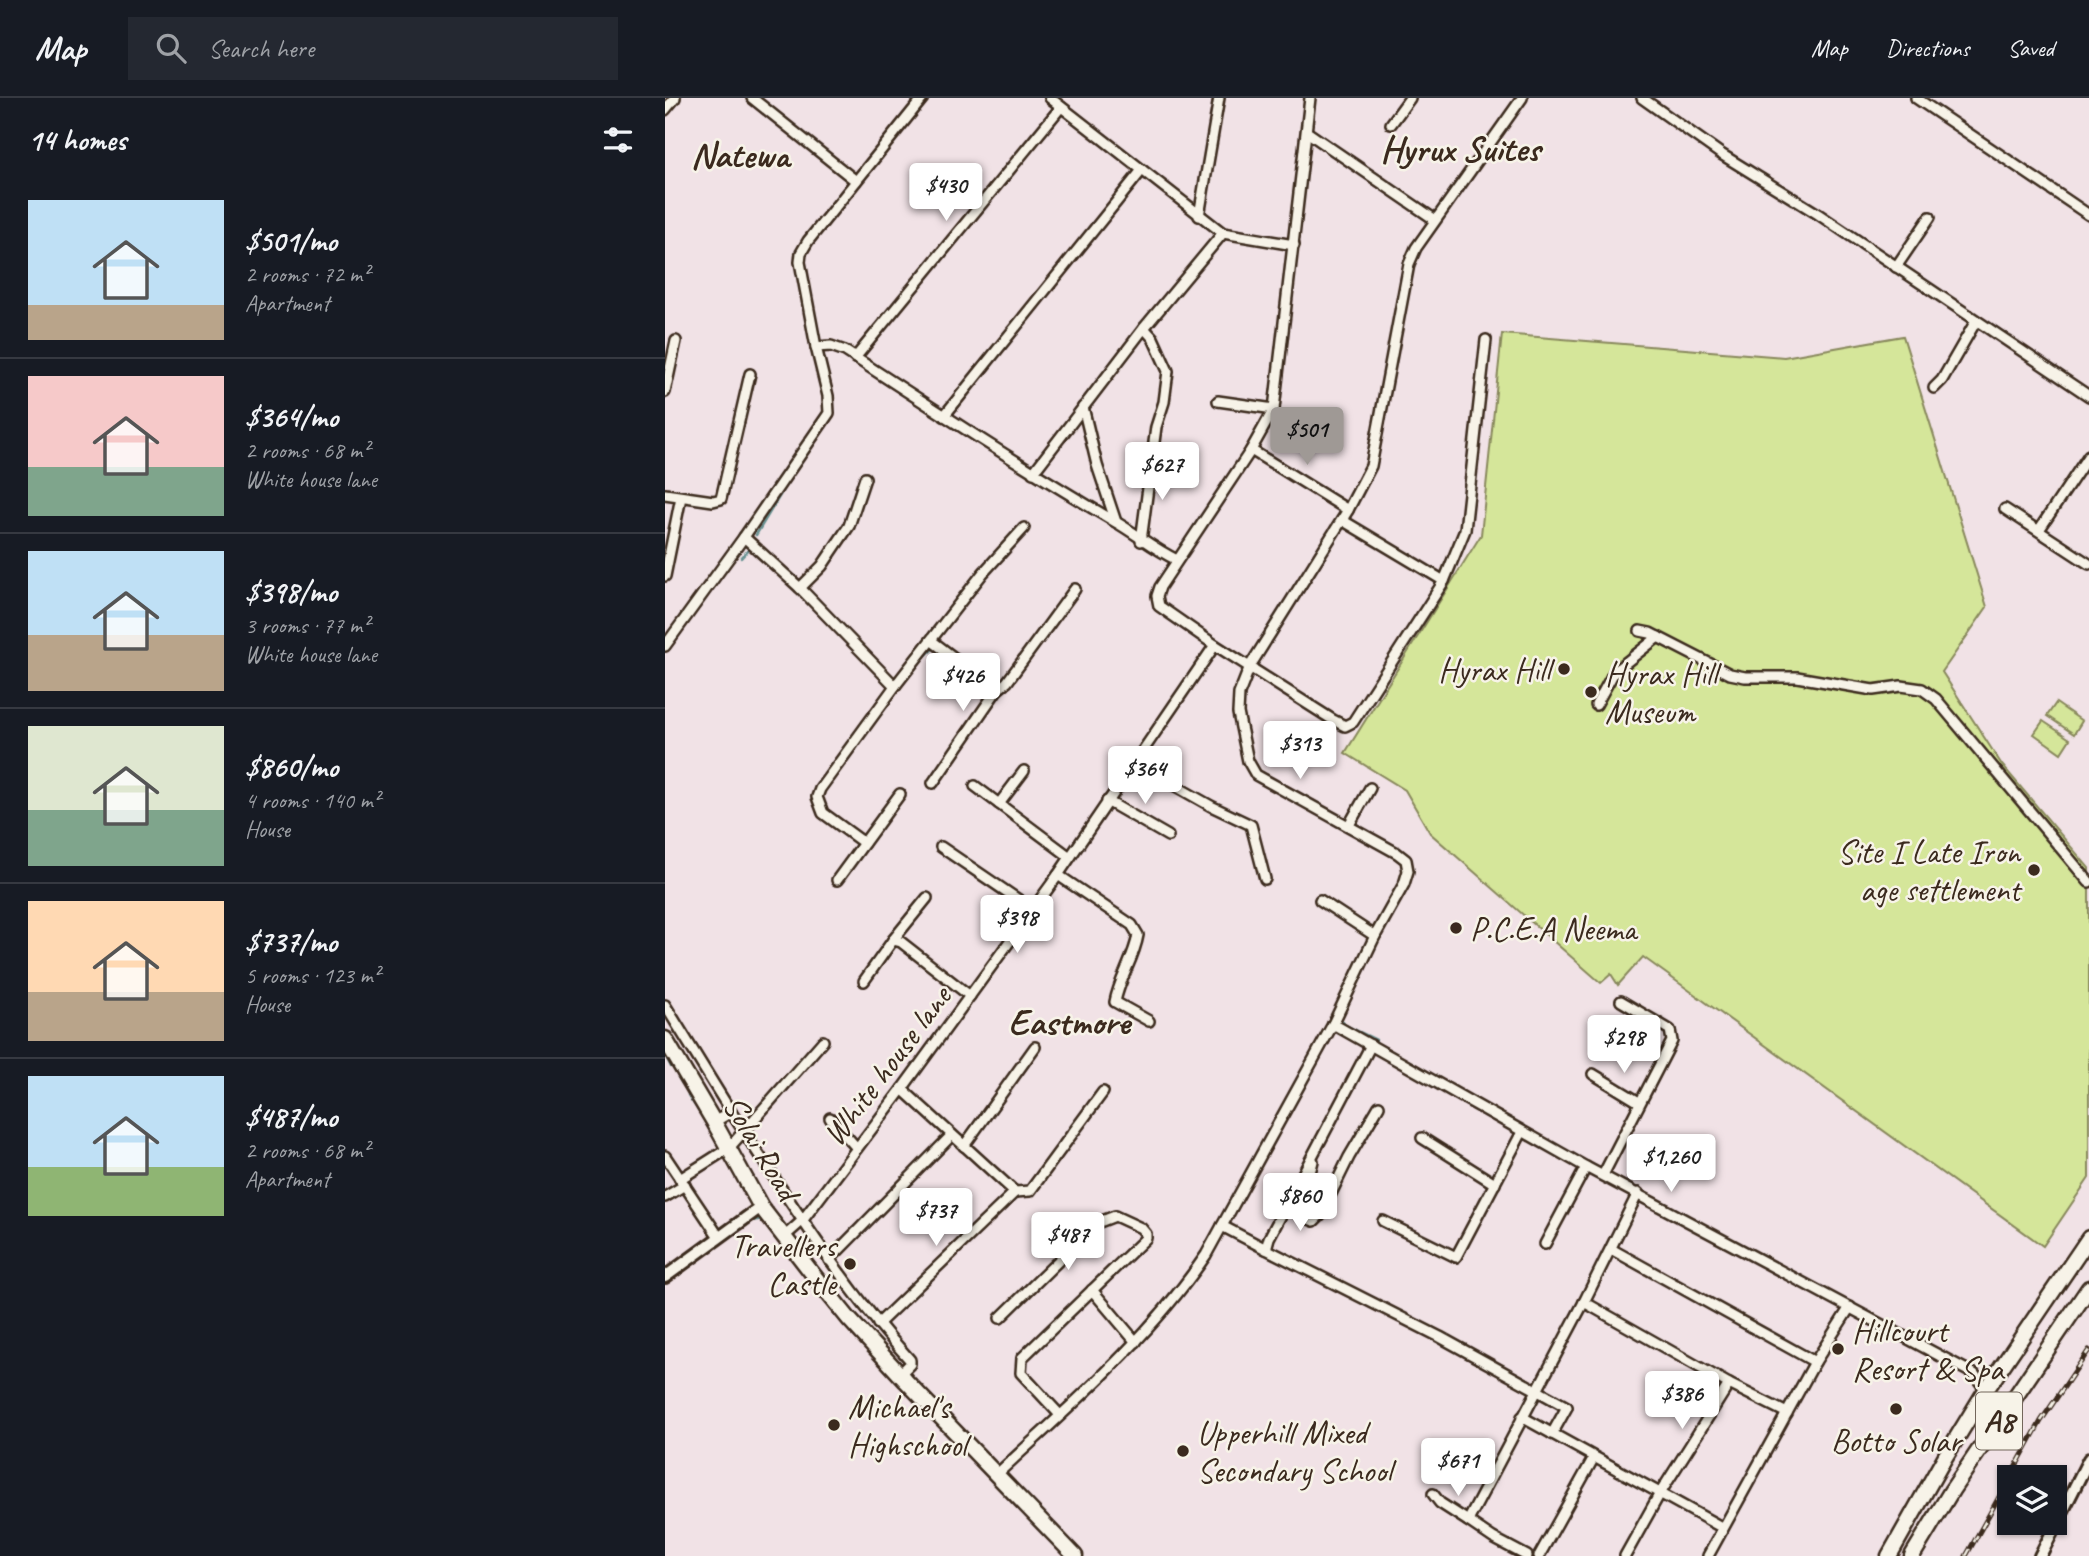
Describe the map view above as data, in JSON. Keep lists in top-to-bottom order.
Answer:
{
  "streets": {
    "highway": ["Solai Road", "A8"],
    "street": ["White house lane"]
  },
  "crossings": [
    ["White house lane", "Solai Road"]
  ],
  "districts": ["Hyrux Suites", "Natewa", "Eastmore"],
  "places": [
    "Hyrax Hill",
    "Hyrax Hill Museum",
    "Site I Late Iron age settlement",
    "P.C.E.A Neema",
    "Travellers Castle",
    "Hillcourt Resort & Spa",
    "Botto Solar",
    "Michael's Highschool",
    "Upperhill Mixed Secondary School"
  ],
  "page": {
    "header": "Map",
    "search": "Search here",
    "nav": ["Map", "Directions", "Saved"],
    "heading": "14 homes",
    "price": [
      "$430",
      "$501",
      "$627",
      "$426",
      "$313",
      "$364",
      "$398",
      "$298",
      "$1,260",
      "$860",
      "$737",
      "$487",
      "$386",
      "$671"
    ],
    "list": [
      {
        "name": "$501/mo",
        "note": "2 rooms · 72 m² · Apartment"
      },
      {
        "name": "$364/mo",
        "note": "2 rooms · 68 m² · White house lane"
      },
      {
        "name": "$398/mo",
        "note": "3 rooms · 77 m² · White house lane"
      },
      {
        "name": "$860/mo",
        "note": "4 rooms · 140 m² · House"
      },
      {
        "name": "$737/mo",
        "note": "5 rooms · 123 m² · House"
      },
      {
        "name": "$487/mo",
        "note": "2 rooms · 68 m² · Apartment"
      }
    ]
  }
}
